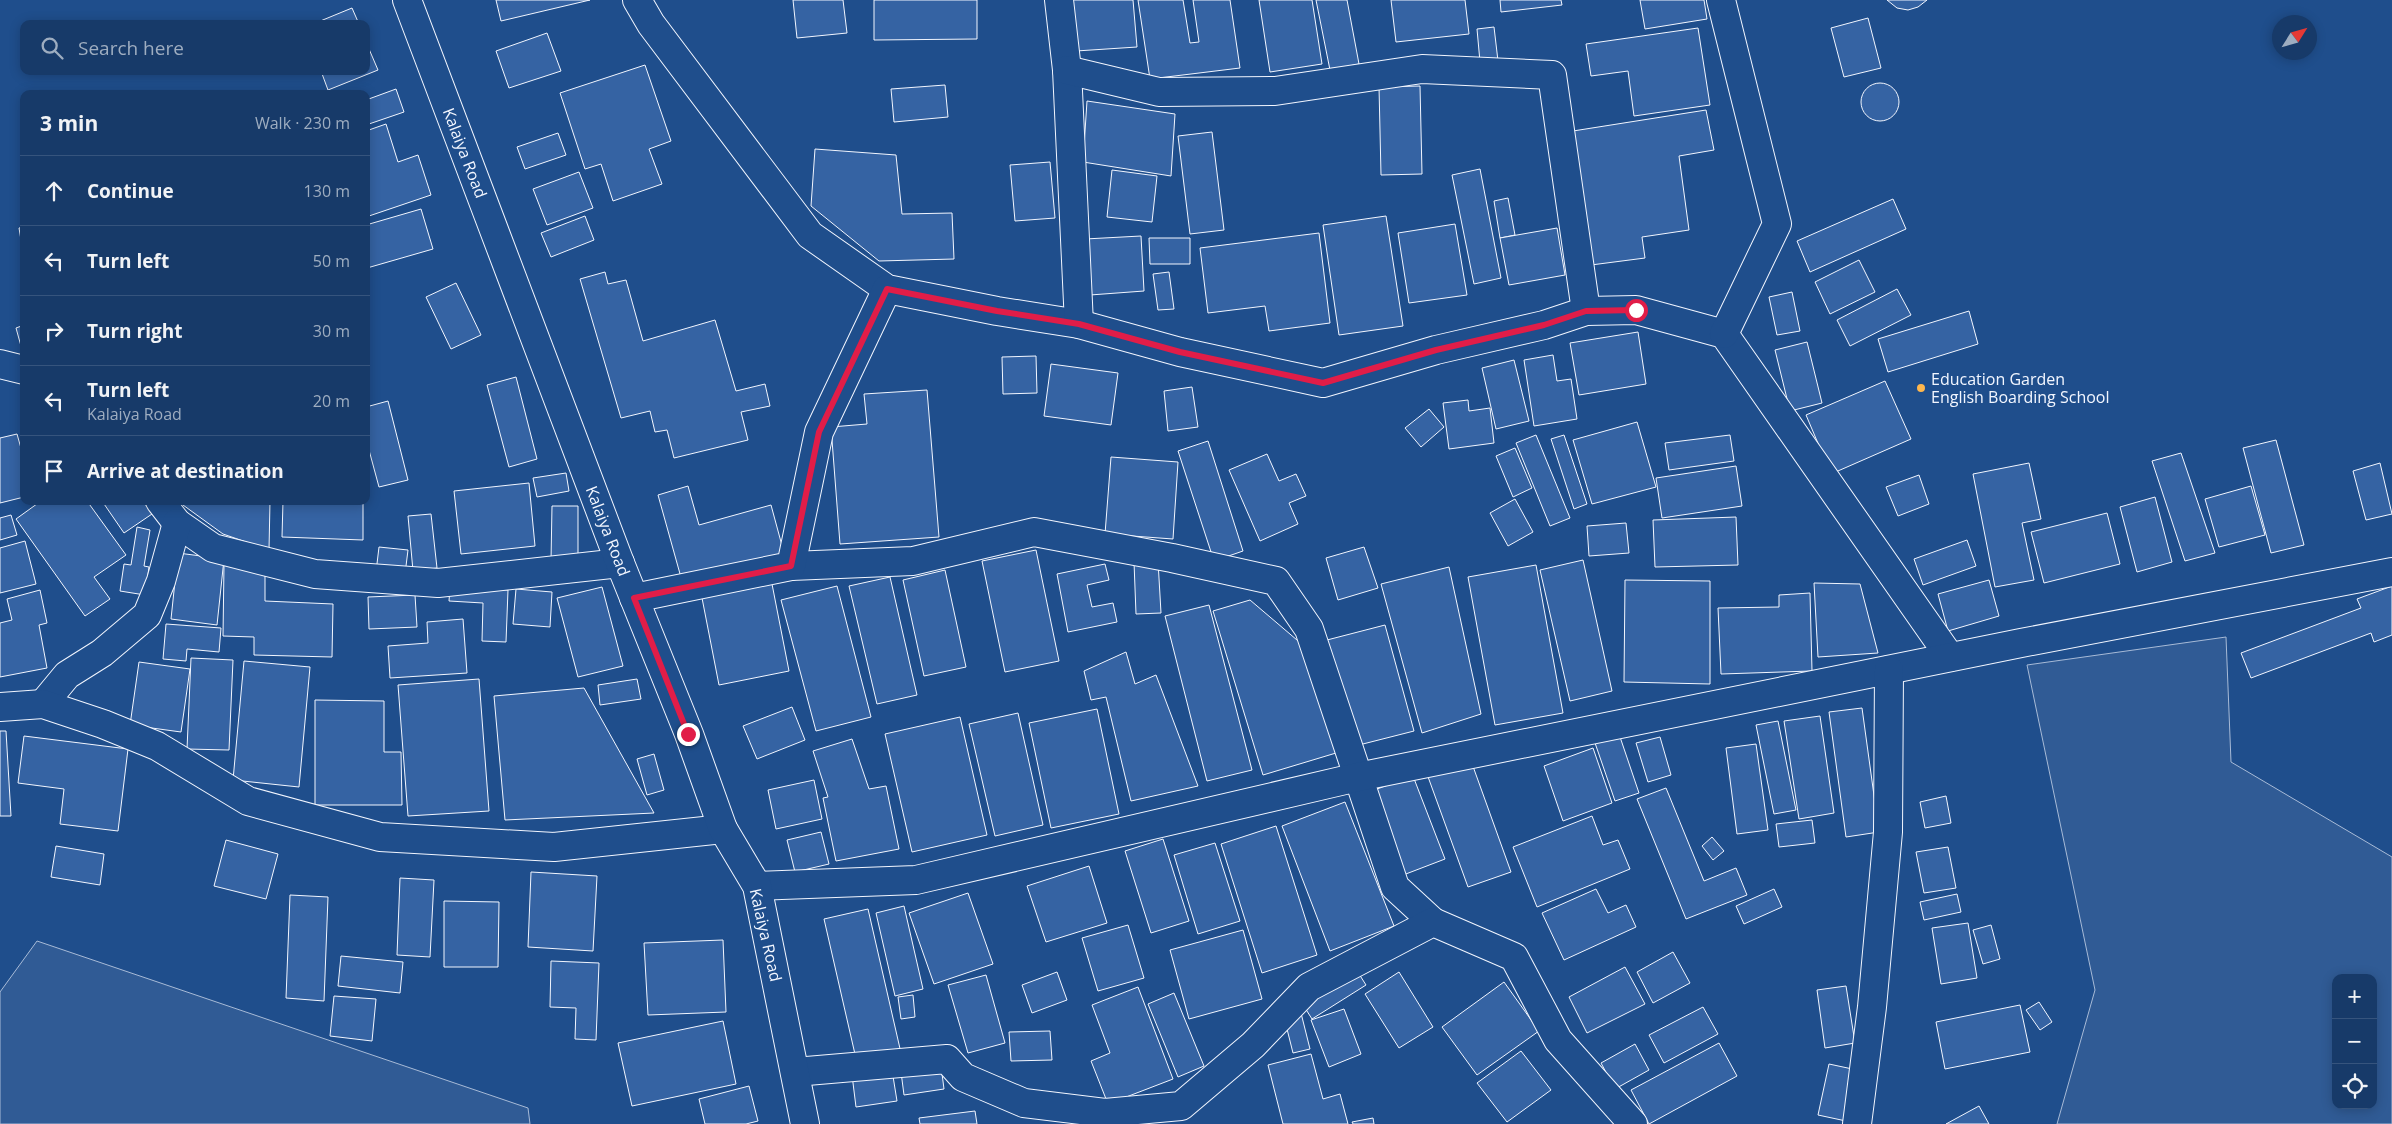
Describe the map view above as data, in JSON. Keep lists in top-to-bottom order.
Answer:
{
  "streets": {
    "street": ["Kalaiya Road"]
  },
  "places": ["Education Garden English Boarding School"],
  "north": "top right",
  "page": {
    "search": "Search here",
    "heading": ["3 min", "Walk · 230 m"],
    "list": [
      ["Continue", "130 m"],
      ["Turn left", "50 m"],
      ["Turn right", "30 m"],
      ["Turn left", "Kalaiya Road", "20 m"],
      "Arrive at destination"
    ],
    "map_buttons": ["+", "−"]
  }
}
